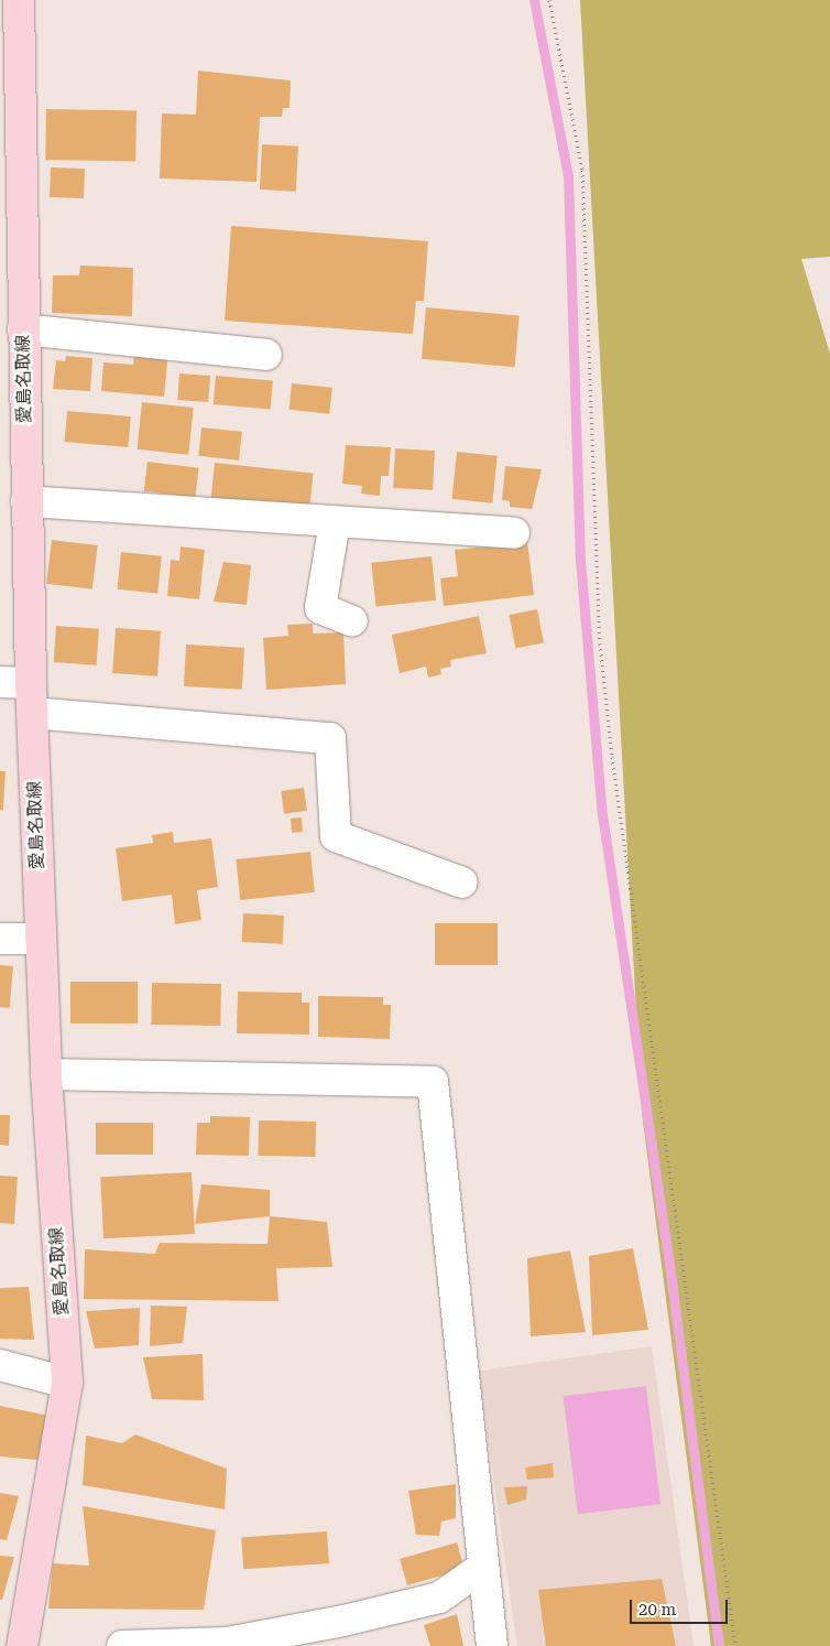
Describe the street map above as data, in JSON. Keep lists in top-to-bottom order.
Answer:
{
  "streets": {
    "main road": ["愛島名取線"]
  },
  "scale_bar": "20 m"
}
